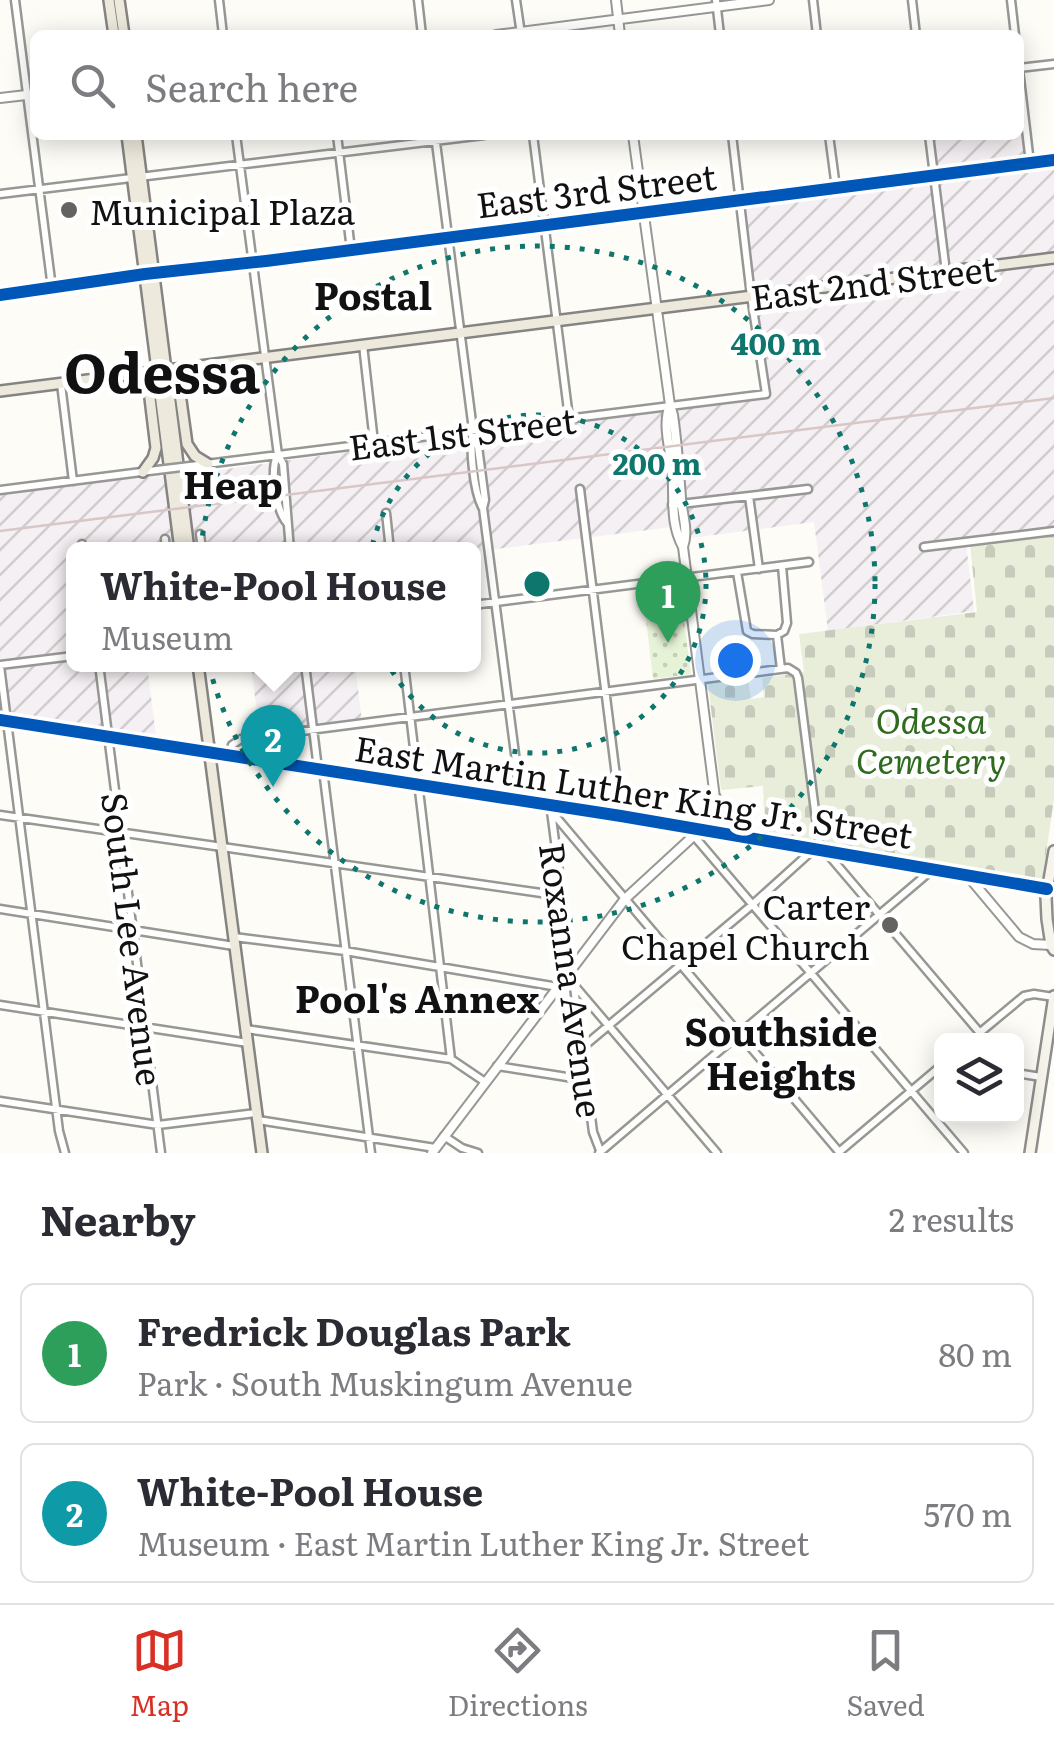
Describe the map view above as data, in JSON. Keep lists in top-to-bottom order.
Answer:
{
  "streets": {
    "main road": ["East 2nd Street"],
    "street": [
      "East 3rd Street",
      "East 1st Street",
      "East Martin Luther King Jr. Street",
      "South Lee Avenue",
      "Roxanna Avenue"
    ]
  },
  "crossings": [
    ["East 2nd Street", "East 1st Street"],
    ["East Martin Luther King Jr. Street", "South Lee Avenue"],
    ["East Martin Luther King Jr. Street", "Roxanna Avenue"]
  ],
  "districts": [
    "Postal",
    "Odessa",
    "Heap",
    "Pool's Annex",
    "Southside Heights"
  ],
  "parks": ["Odessa Cemetery"],
  "places": ["Municipal Plaza", "Carter Chapel Church"],
  "page": {
    "search": "Search here",
    "popup": ["White-Pool House", "Museum"],
    "pins": ["1", "2"],
    "heading": ["Nearby", "2 results"],
    "list": [
      {
        "mark": "1",
        "name": "Fredrick Douglas Park",
        "note": "Park · South Muskingum Avenue",
        "value": "80 m"
      },
      {
        "mark": "2",
        "name": "White-Pool House",
        "note": "Museum · East Martin Luther King Jr. Street",
        "value": "570 m"
      }
    ],
    "nav": ["Map", "Directions", "Saved"]
  },
  "rings": ["400 m", "200 m"]
}
